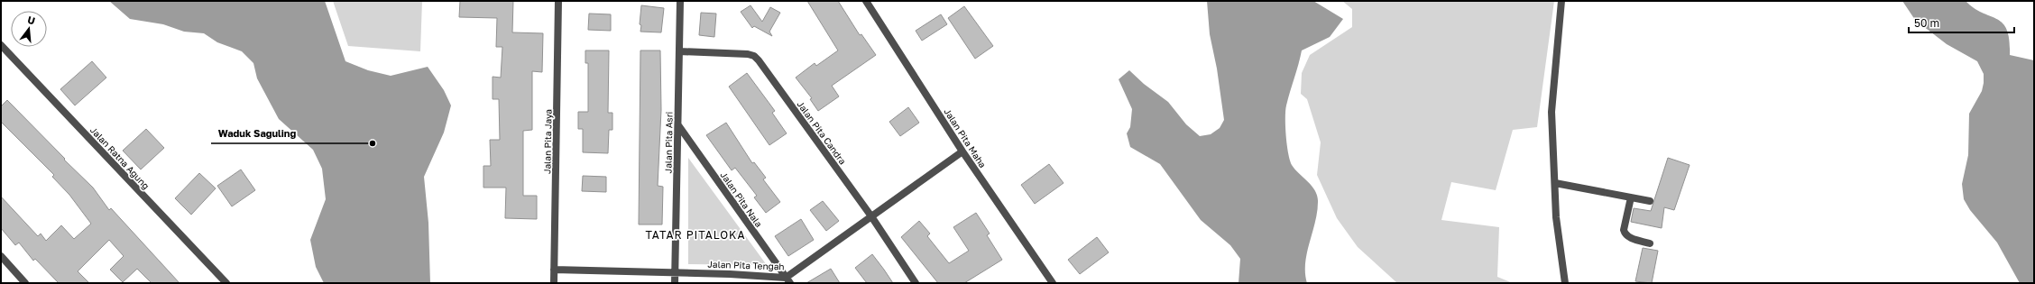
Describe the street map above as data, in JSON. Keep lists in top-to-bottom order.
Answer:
{
  "streets": {
    "street": [
      "Jalan Pita Candra",
      "Jalan Pita Maha",
      "Jalan Pita Jaya",
      "Jalan Pita Asri",
      "Jalan Ratna Agung",
      "Jalan Pita Nala",
      "Jalan Pita Tengah"
    ]
  },
  "crossings": [
    ["Jalan Pita Candra", "Jalan Pita Asri"],
    ["Jalan Pita Candra", "Jalan Pita Tengah"],
    ["Jalan Pita Maha", "Jalan Pita Tengah"],
    ["Jalan Pita Jaya", "Jalan Pita Tengah"],
    ["Jalan Pita Asri", "Jalan Pita Nala"],
    ["Jalan Pita Asri", "Jalan Pita Tengah"],
    ["Jalan Pita Nala", "Jalan Pita Tengah"]
  ],
  "districts": ["TATAR PITALOKA"],
  "places": ["Waduk Saguling"],
  "scale_bar": "50 m",
  "north": "top"
}
